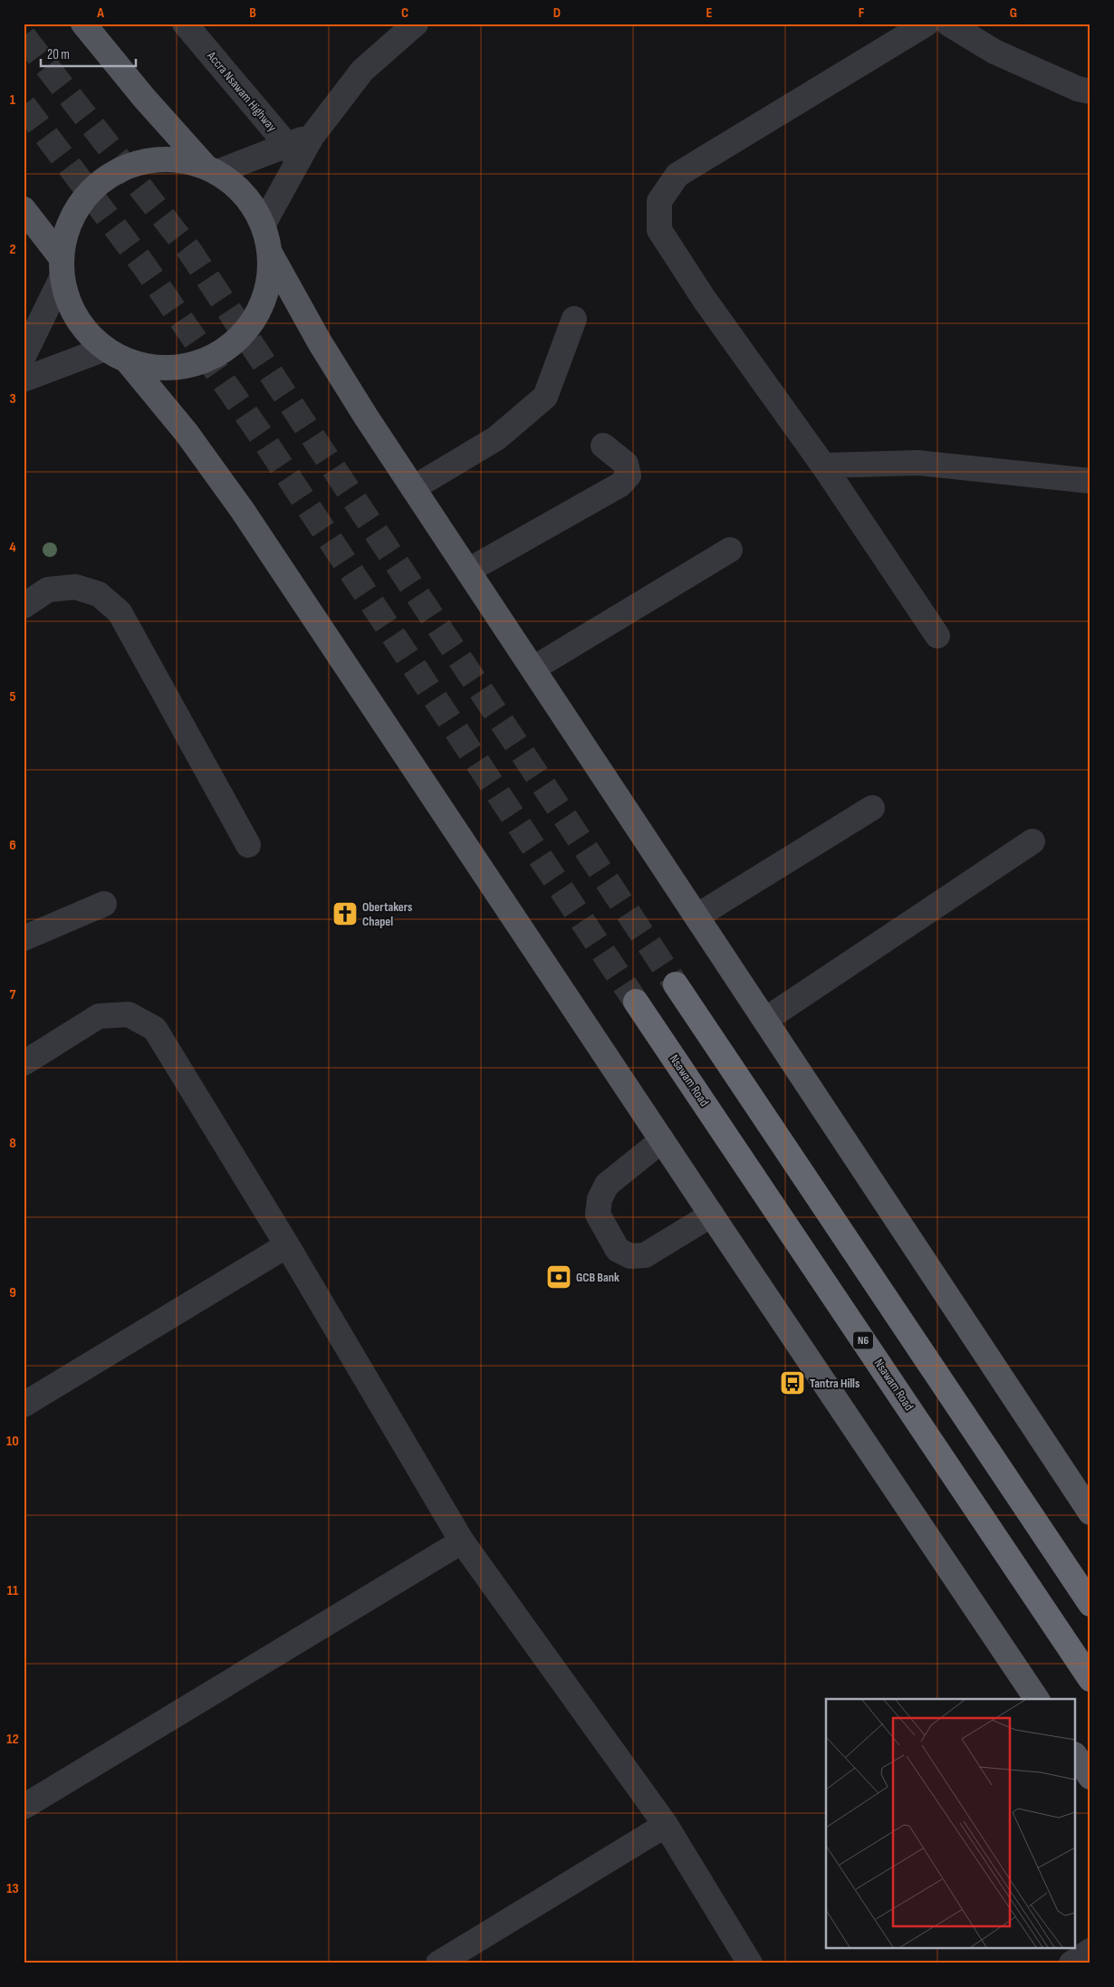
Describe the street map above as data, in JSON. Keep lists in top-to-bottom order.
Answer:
{
  "streets": {
    "highway": ["Nsawam Road", "N6"],
    "street": ["Accra Nsawam Highway"]
  },
  "places": {
    "church": ["Obertakers Chapel"],
    "bank": ["GCB Bank"],
    "bus stop": ["Tantra Hills"]
  },
  "scale_bar": "20 m",
  "grid": {
    "columns": [
      "A",
      "B",
      "C",
      "D",
      "E",
      "F",
      "G"
    ],
    "rows": [
      "1",
      "2",
      "3",
      "4",
      "5",
      "6",
      "7",
      "8",
      "9",
      "10",
      "11",
      "12",
      "13"
    ]
  }
}
